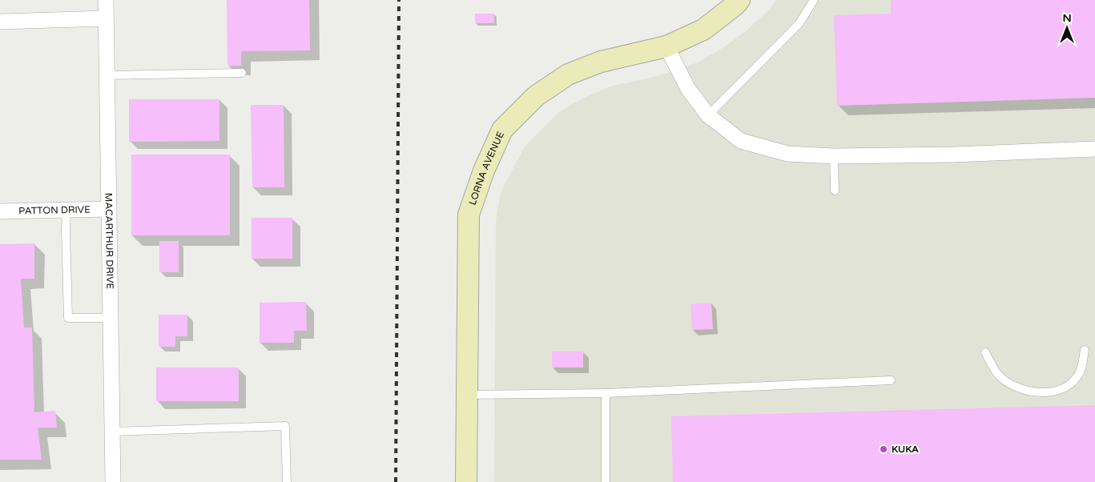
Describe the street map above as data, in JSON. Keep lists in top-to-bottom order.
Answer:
{
  "streets": {
    "street": ["LORNA AVENUE", "PATTON DRIVE", "MACARTHUR DRIVE"]
  },
  "crossings": [
    ["PATTON DRIVE", "MACARTHUR DRIVE"]
  ],
  "places": ["KUKA"],
  "north": "top"
}
